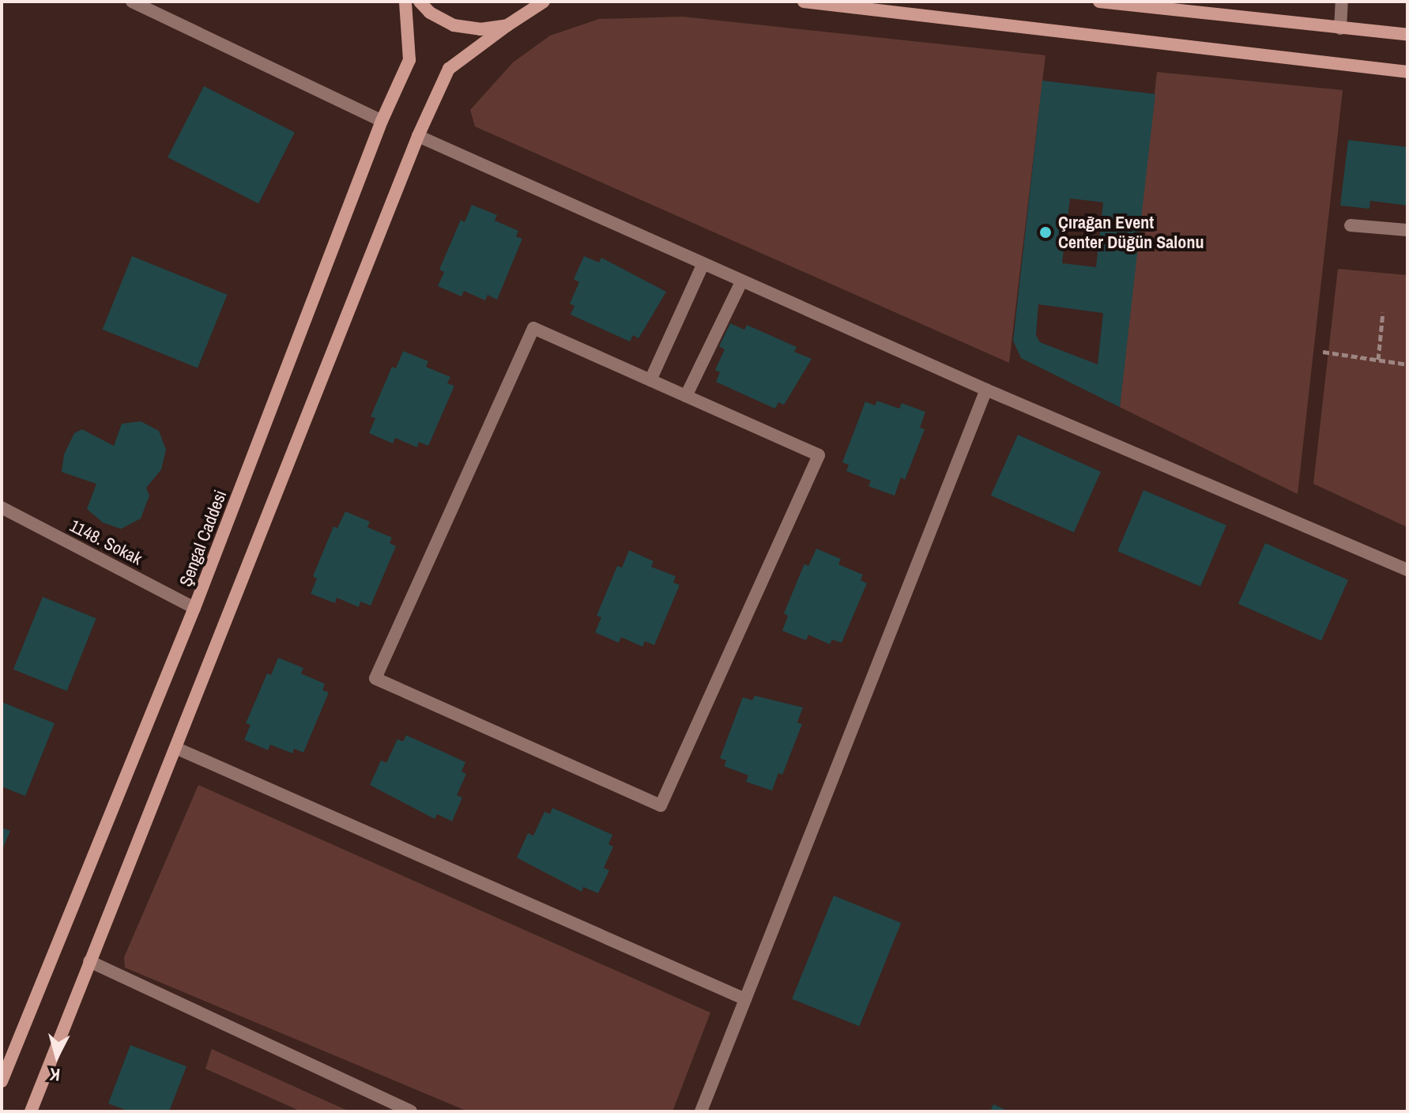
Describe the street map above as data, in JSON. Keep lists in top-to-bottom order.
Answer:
{
  "streets": {
    "main road": ["Şengal Caddesi"],
    "street": ["1148. Sokak"]
  },
  "crossings": [
    ["Şengal Caddesi", "1148. Sokak"]
  ],
  "places": ["Çırağan Event Center Düğün Salonu"],
  "north": "bottom"
}
